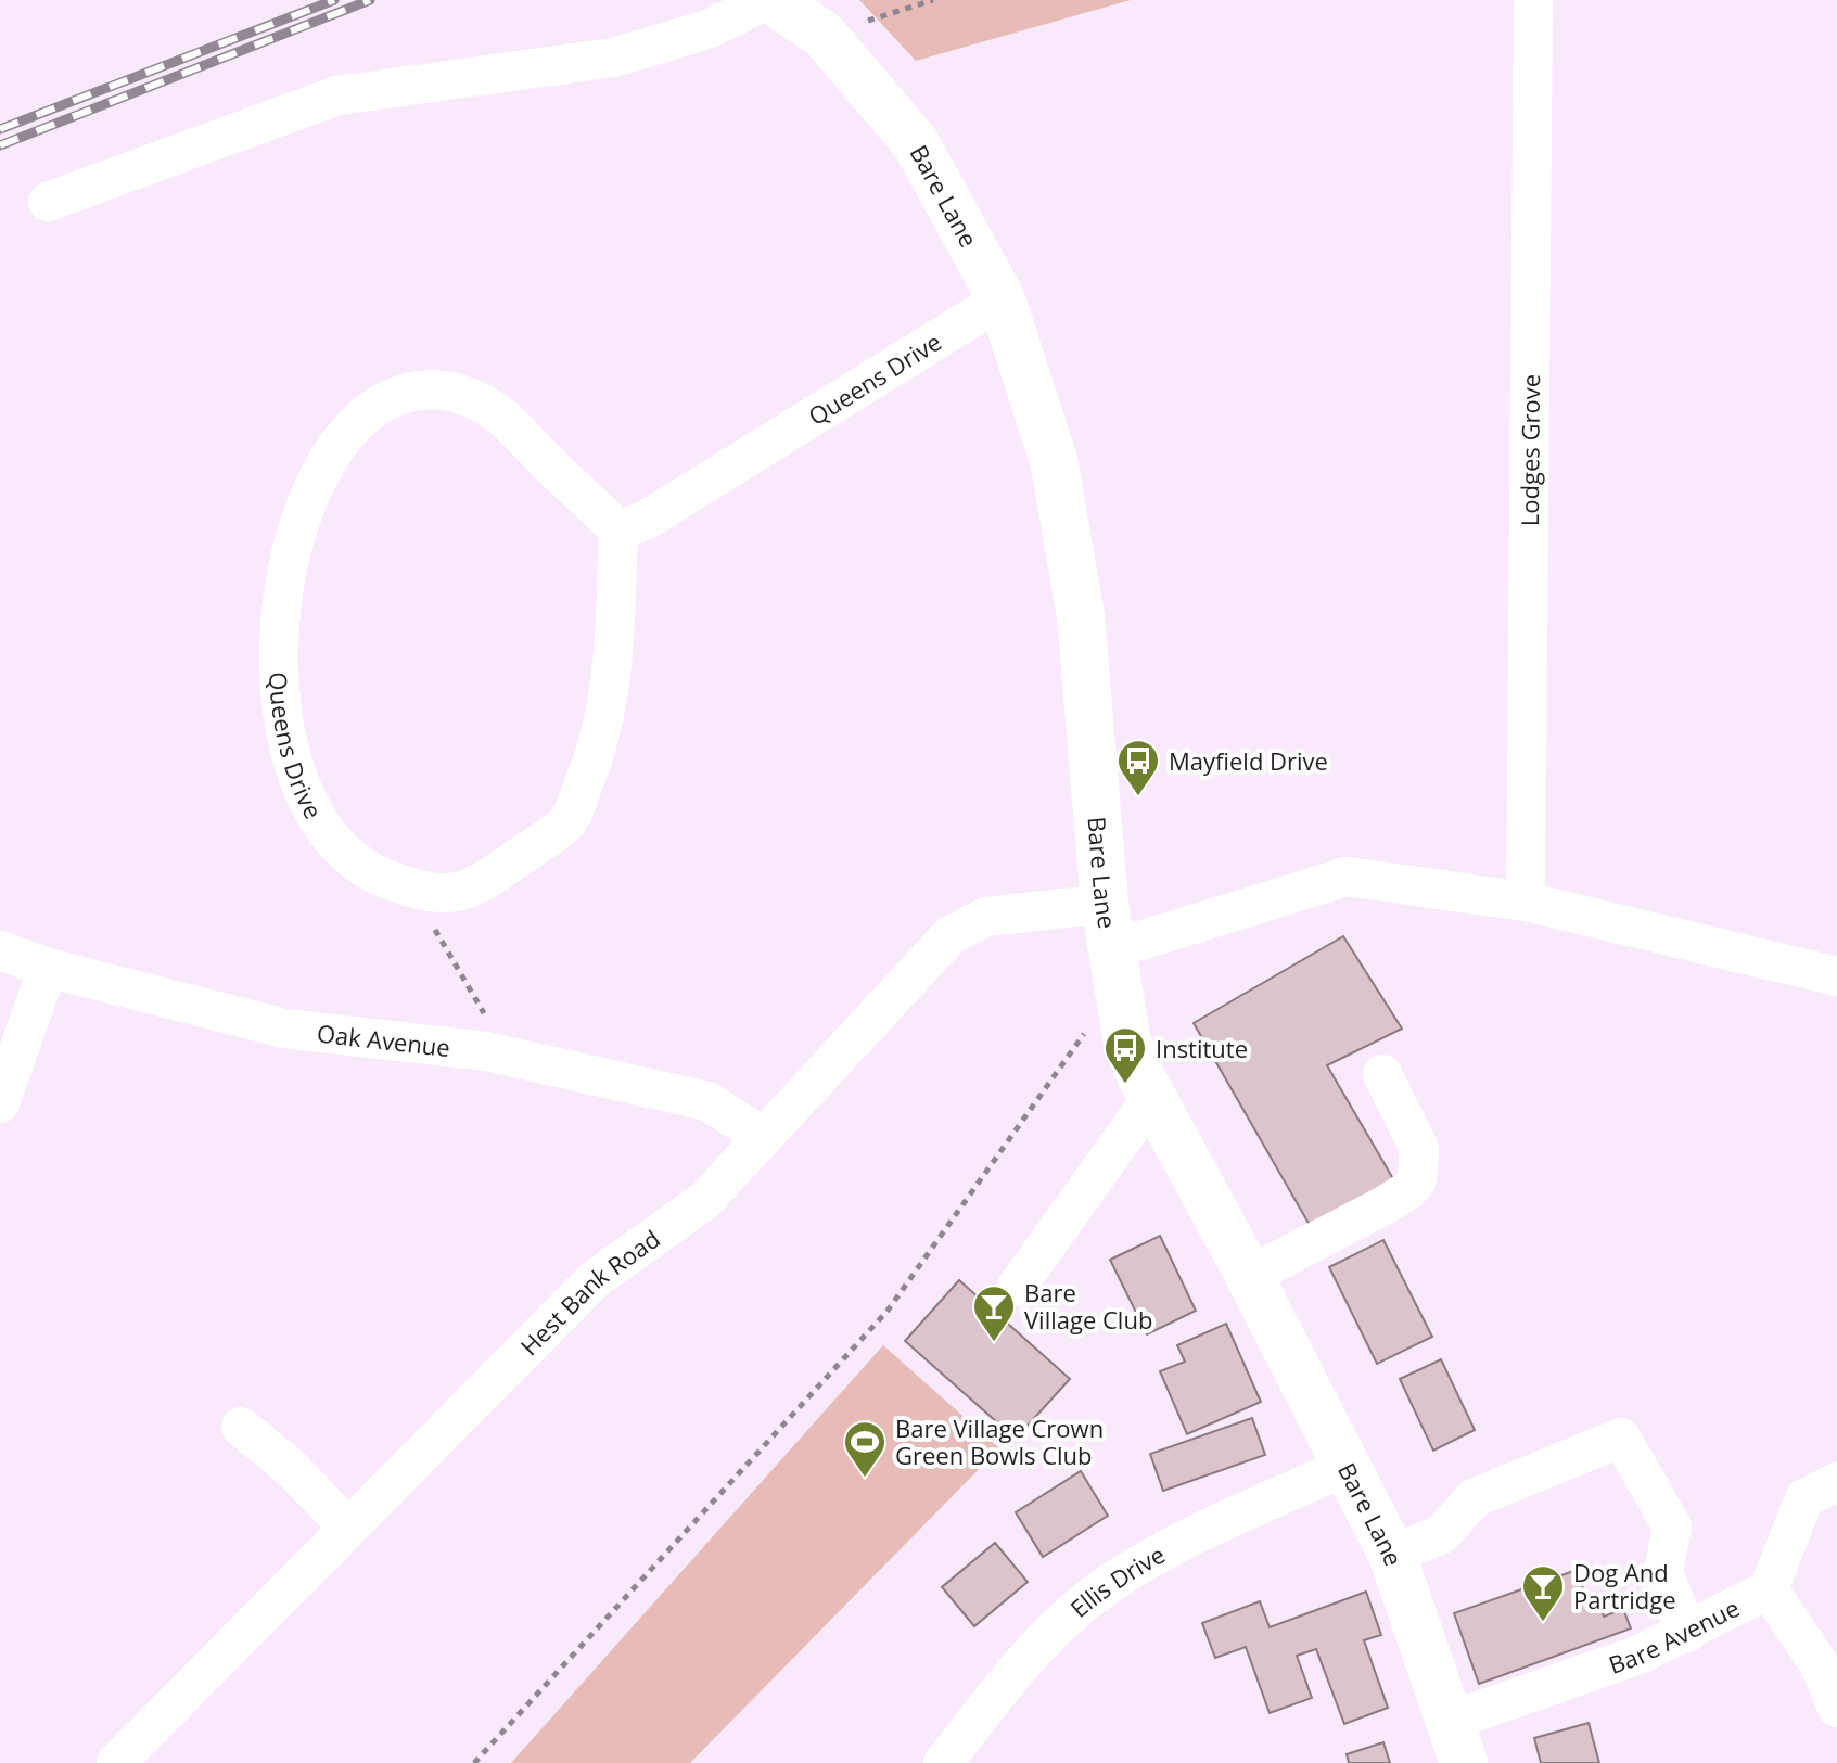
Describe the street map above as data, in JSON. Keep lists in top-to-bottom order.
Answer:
{
  "streets": {
    "main road": ["Bare Lane"],
    "street": [
      "Queens Drive",
      "Lodges Grove",
      "Oak Avenue",
      "Hest Bank Road",
      "Ellis Drive",
      "Bare Avenue"
    ]
  },
  "crossings": [
    ["Bare Lane", "Queens Drive"],
    ["Bare Lane", "Hest Bank Road"],
    ["Bare Lane", "Ellis Drive"],
    ["Bare Lane", "Bare Avenue"],
    ["Oak Avenue", "Hest Bank Road"]
  ],
  "places": {
    "bus stop": ["Mayfield Drive", "Institute"],
    "bar": ["Bare Village Club", "Dog And Partridge"],
    "sports": ["Bare Village Crown Green Bowls Club"]
  }
}
